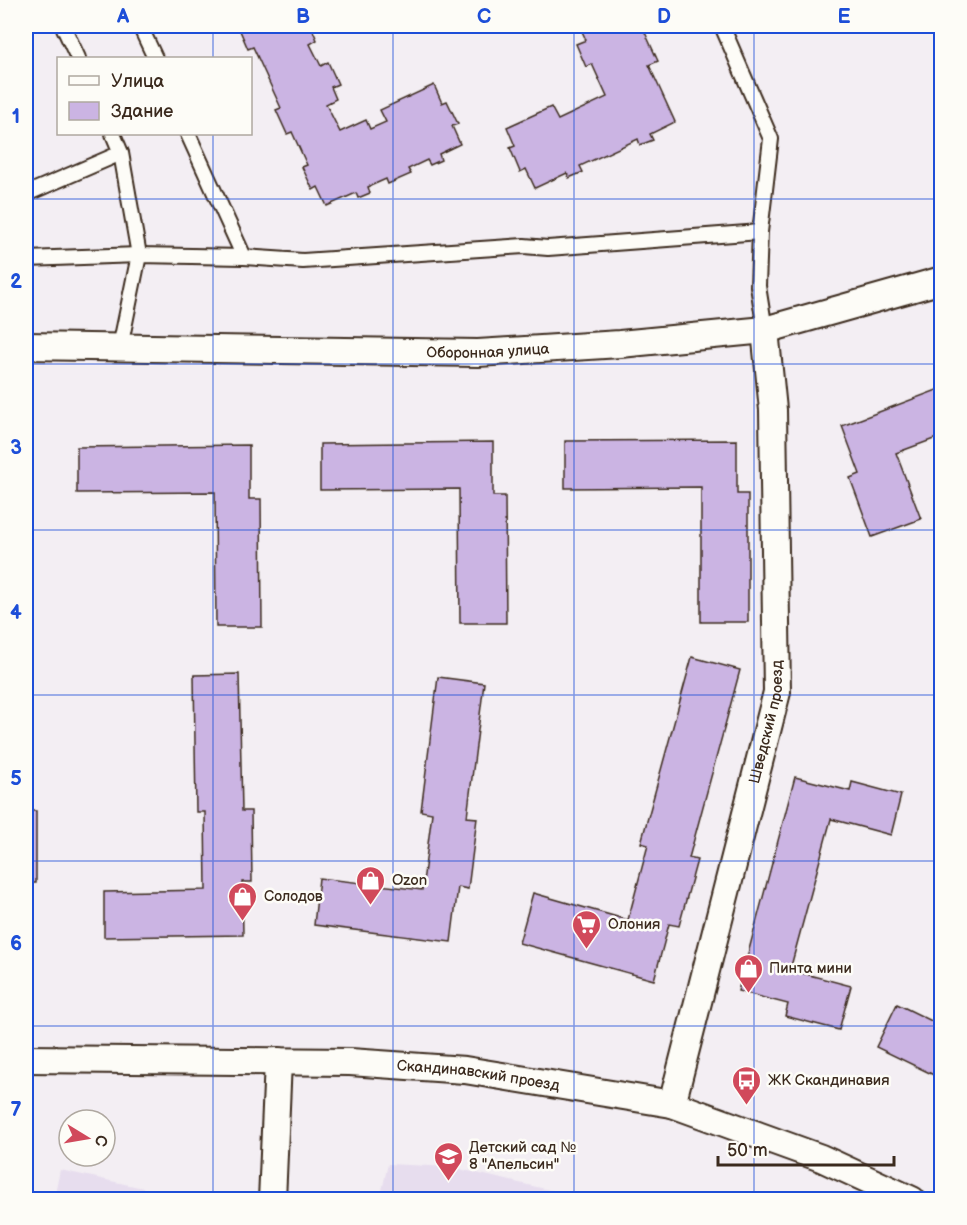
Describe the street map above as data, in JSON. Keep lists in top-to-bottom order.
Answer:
{
  "streets": {
    "street": ["Оборонная улица", "Шведский проезд", "Скандинавский проезд"]
  },
  "crossings": [
    ["Оборонная улица", "Шведский проезд"],
    ["Шведский проезд", "Скандинавский проезд"]
  ],
  "places": {
    "shop": ["Ozon", "Солодов", "Пинта мини"],
    "supermarket": ["Олония"],
    "bus stop": ["ЖК Скандинавия"],
    "school or university": ["Детский сад № 8 \"Апельсин\""]
  },
  "legend": ["Улица", "Здание"],
  "scale_bar": "50 m",
  "north": "right",
  "grid": {
    "columns": [
      "A",
      "B",
      "C",
      "D",
      "E"
    ],
    "rows": [
      "1",
      "2",
      "3",
      "4",
      "5",
      "6",
      "7"
    ]
  }
}
